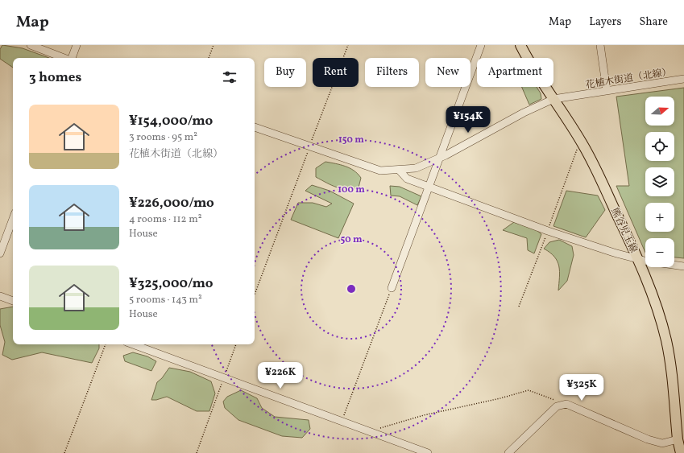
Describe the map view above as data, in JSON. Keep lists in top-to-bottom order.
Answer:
{
  "streets": {
    "main road": ["熊谷児玉線"],
    "street": ["花植木街道（北線）"]
  },
  "crossings": [
    ["花植木街道（北線）", "熊谷児玉線"]
  ],
  "north": "right",
  "page": {
    "header": "Map",
    "nav": ["Map", "Layers", "Share"],
    "chip": [
      "Buy",
      "Rent",
      "Filters",
      "New",
      "Apartment"
    ],
    "heading": "3 homes",
    "map_buttons": ["+", "−"],
    "list": [
      {
        "name": "¥154,000/mo",
        "note": "3 rooms · 95 m² · 花植木街道（北線）"
      },
      {
        "name": "¥226,000/mo",
        "note": "4 rooms · 112 m² · House"
      },
      {
        "name": "¥325,000/mo",
        "note": "5 rooms · 143 m² · House"
      }
    ],
    "price": ["¥154K", "¥226K", "¥325K"]
  },
  "rings": ["150 m", "100 m", "50 m"]
}
